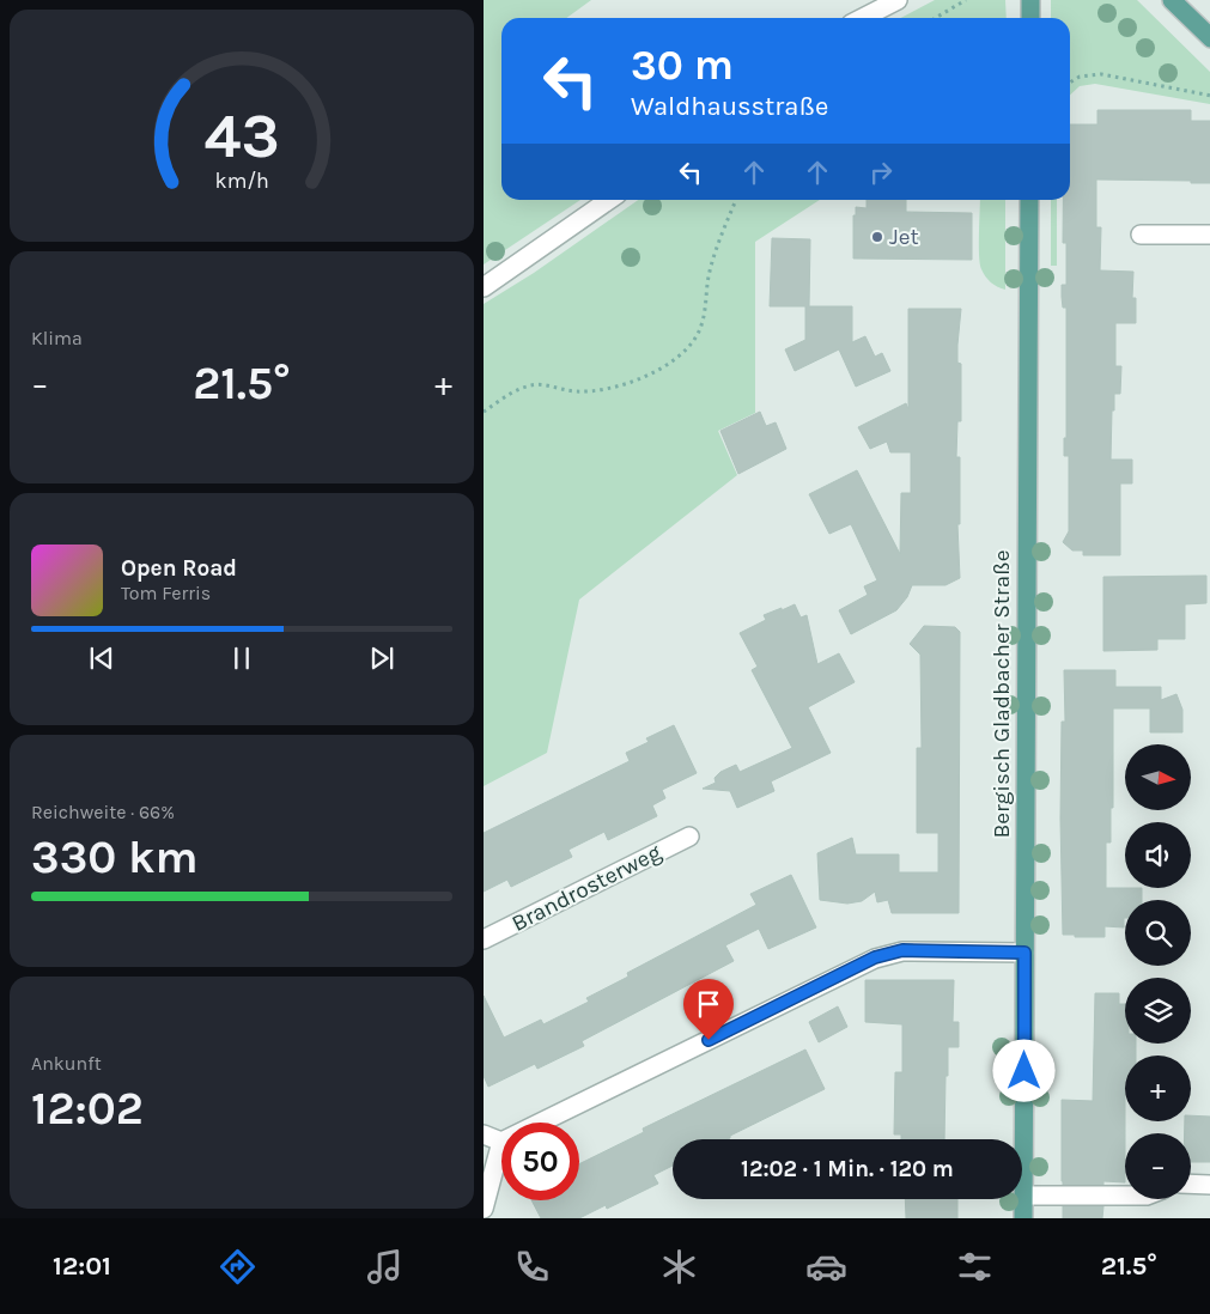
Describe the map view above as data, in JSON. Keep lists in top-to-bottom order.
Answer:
{
  "streets": {
    "main road": ["Bergisch Gladbacher Straße"],
    "street": ["Brandrosterweg"]
  },
  "places": ["Jet"],
  "north": "right",
  "page": {
    "turn": ["30 m", "Waldhausstraße"],
    "tile": [
      "Klima",
      ["Reichweite · 66%", "330 km"],
      ["Ankunft", "12:02"]
    ],
    "heat": ["−", "21.5°", "+"],
    "song": ["Open Road", "Tom Ferris"],
    "map_buttons": ["+", "−"],
    "limit": "50",
    "trip": "12:02 · 1 Min. · 120 m",
    "tabs": ["12:01", "21.5°"],
    "gauge": ["43", "km/h"]
  }
}
